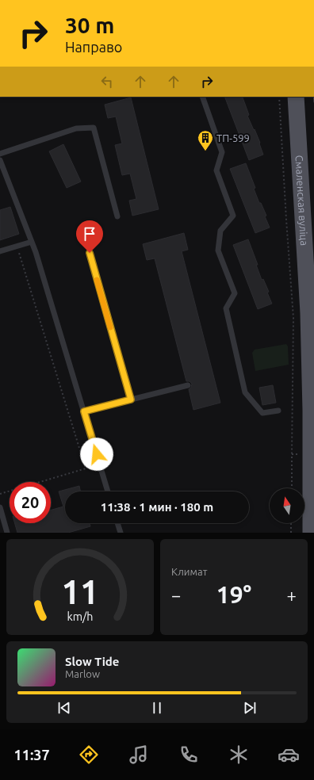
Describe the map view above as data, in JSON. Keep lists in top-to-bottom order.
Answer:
{
  "streets": {
    "main road": ["Смаленская вуліца"]
  },
  "places": {
    "building": ["ТП-599"]
  },
  "north": "top",
  "page": {
    "turn": ["30 m", "Направо"],
    "limit": "20",
    "trip": "11:38 · 1 мин · 180 m",
    "tile": "Климат",
    "heat": ["−", "19°", "+"],
    "song": ["Slow Tide", "Marlow"],
    "tabs": "11:37",
    "gauge": ["11", "km/h"]
  }
}
